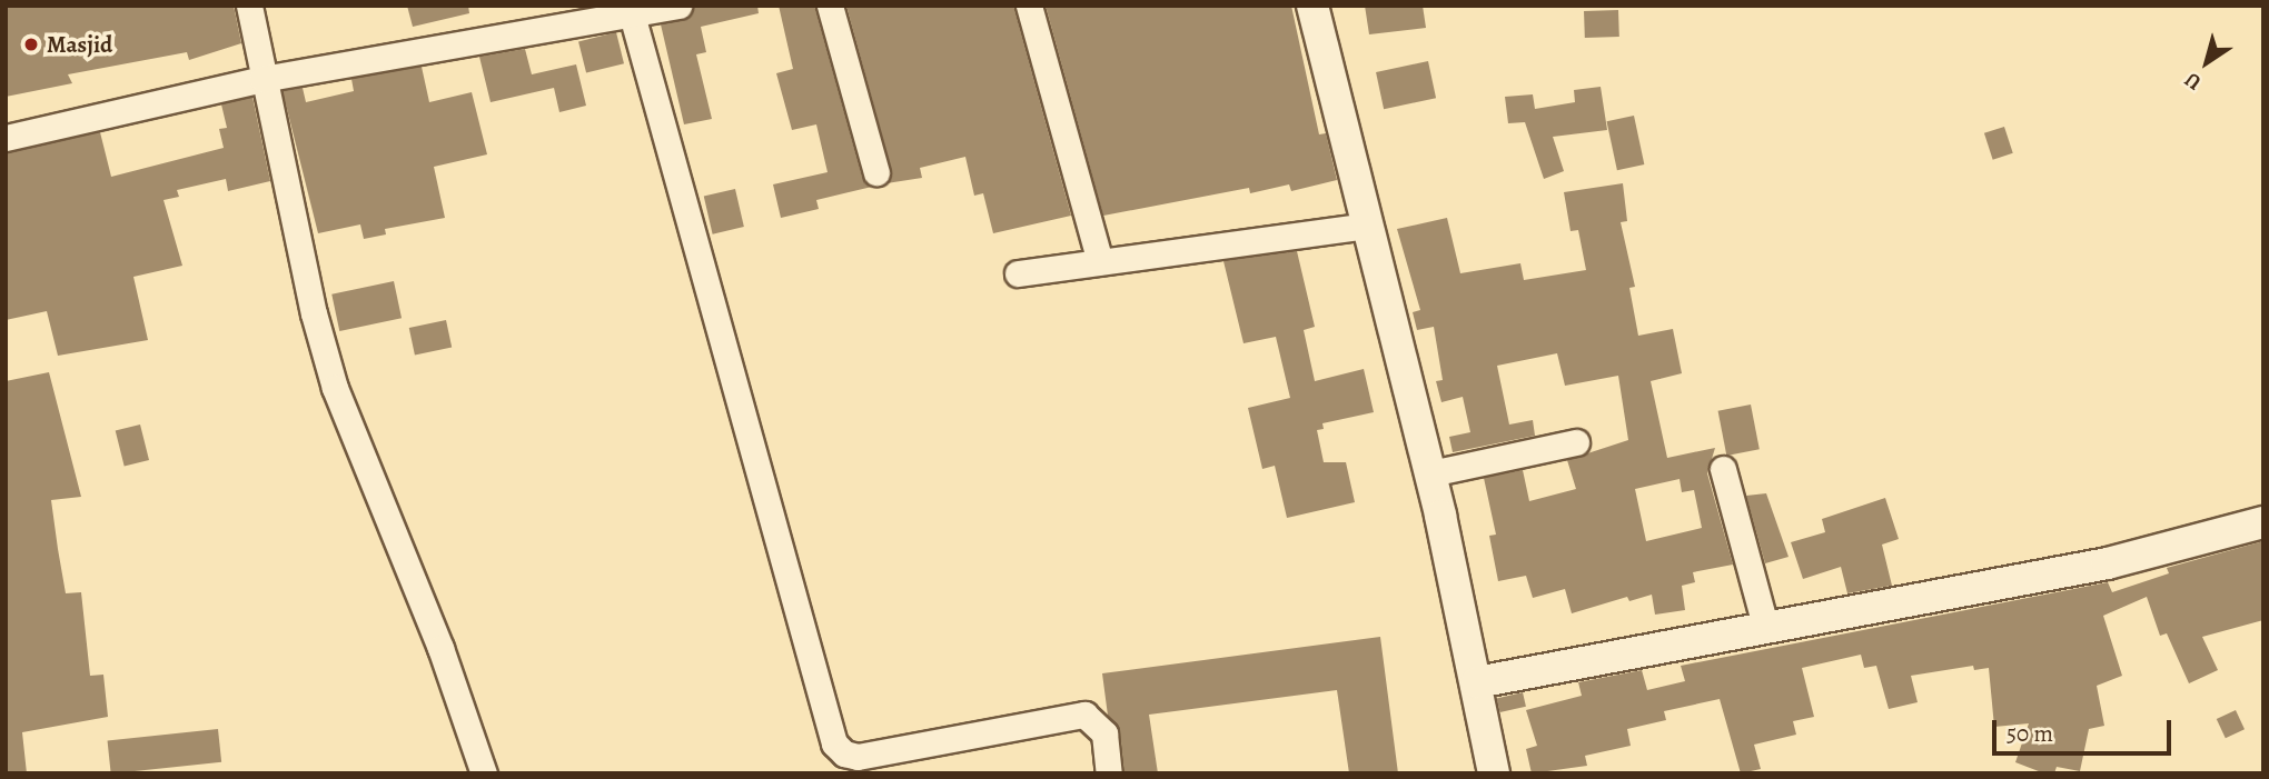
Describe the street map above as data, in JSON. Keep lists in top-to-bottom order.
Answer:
{
  "places": ["Masjid"],
  "scale_bar": "50 m",
  "north": "bottom left"
}
